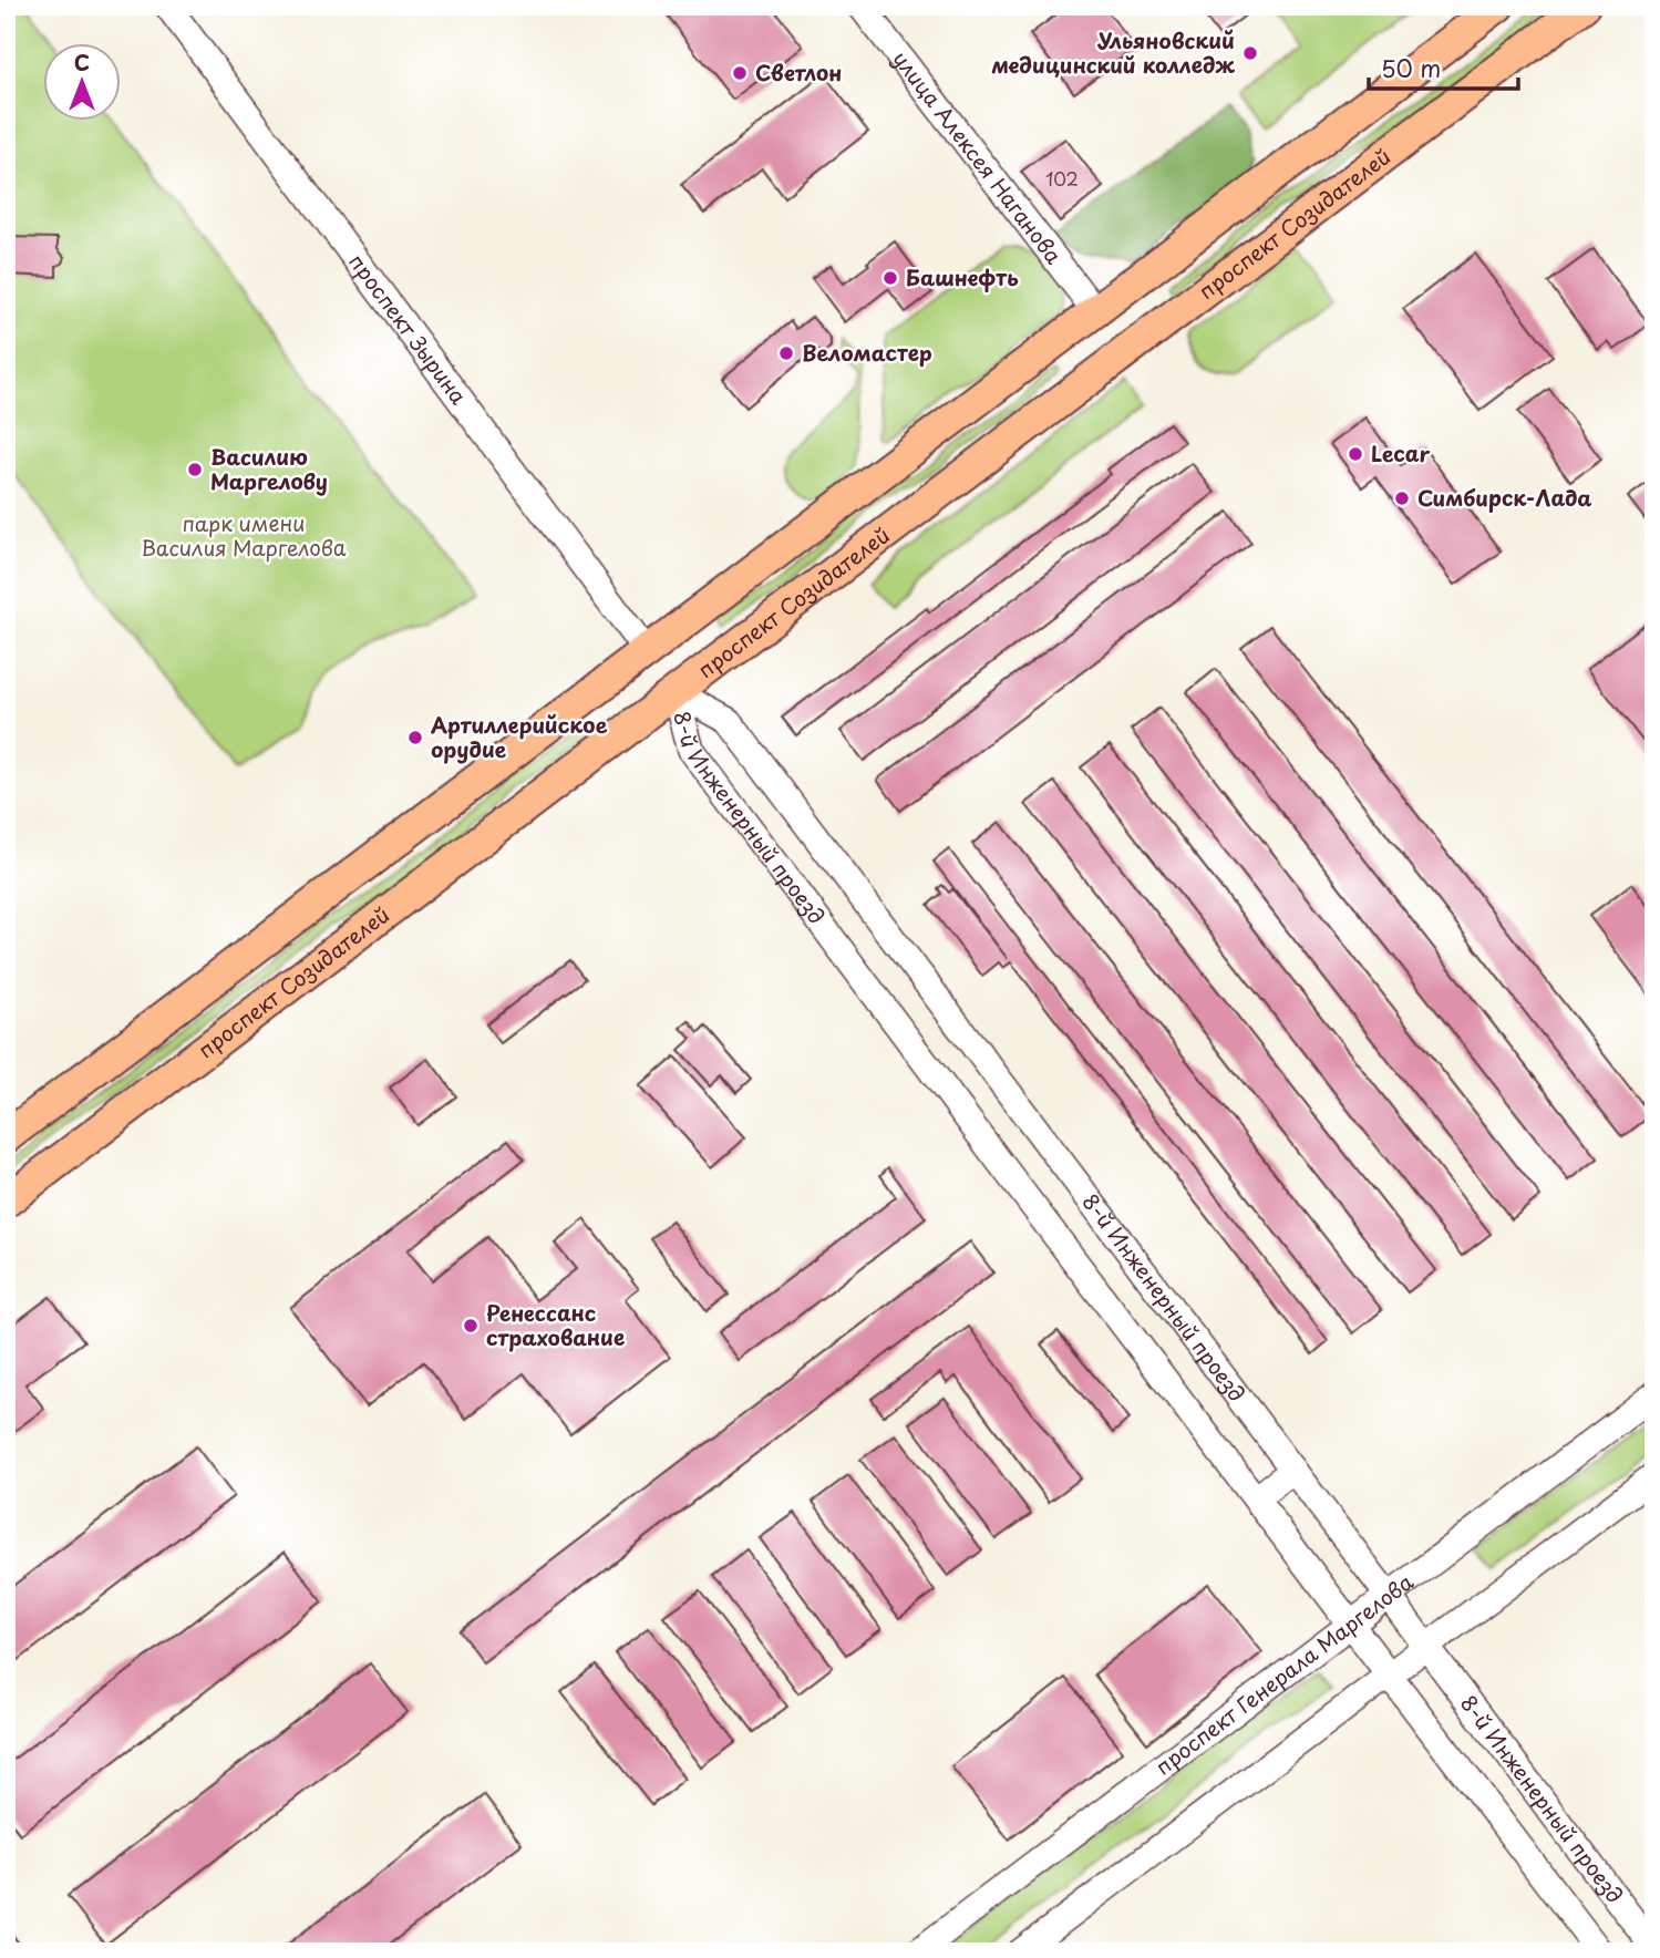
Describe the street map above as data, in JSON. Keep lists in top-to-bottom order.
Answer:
{
  "streets": {
    "main road": ["проспект Созидателей"],
    "street": [
      "улица Алексея Наганова",
      "проспект Зырина",
      "8-й Инженерный проезд",
      "проспект Генерала Маргелова"
    ]
  },
  "crossings": [
    ["проспект Созидателей", "8-й Инженерный проезд"],
    ["8-й Инженерный проезд", "проспект Генерала Маргелова"]
  ],
  "parks": ["парк имени Василия Маргелова"],
  "places": [
    "Ульяновский медицинский колледж",
    "Светлон",
    "Башнефть",
    "Веломастер",
    "Lecar",
    "Василию Маргелову",
    "Симбирск-Лада",
    "Артиллерийское орудие",
    "Ренессанс страхование"
  ],
  "house_numbers": ["102"],
  "scale_bar": "50 m",
  "north": "top"
}
